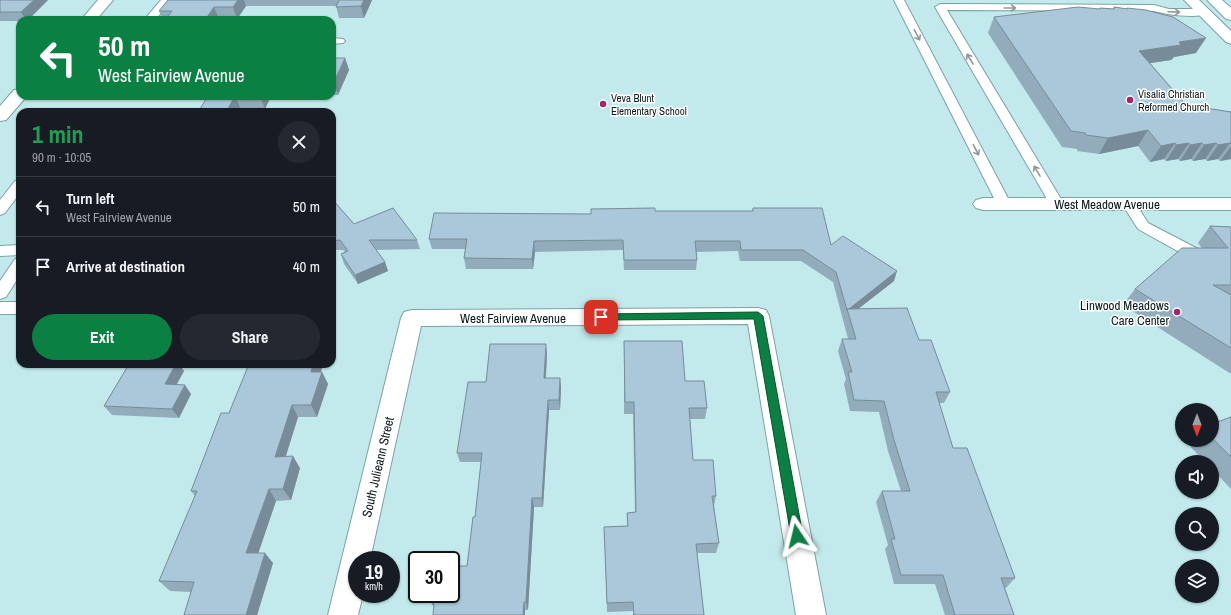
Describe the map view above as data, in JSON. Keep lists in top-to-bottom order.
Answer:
{
  "streets": {
    "street": ["West Meadow Avenue", "West Fairview Avenue", "South Julieann Street"]
  },
  "crossings": [
    ["West Fairview Avenue", "South Julieann Street"]
  ],
  "places": ["Visalia Christian Reformed Church", "Veva Blunt Elementary School", "Linwood Meadows Care Center"],
  "north": "bottom",
  "page": {
    "turn": ["50 m", "West Fairview Avenue"],
    "heading": ["1 min", "90 m · 10:05"],
    "list": [
      {
        "name": "Turn left",
        "note": "West Fairview Avenue",
        "value": "50 m"
      },
      {
        "name": "Arrive at destination",
        "value": "40 m"
      }
    ],
    "buttons": ["Exit", "Share"],
    "speed": "19 km/h",
    "limit": "30"
  }
}
